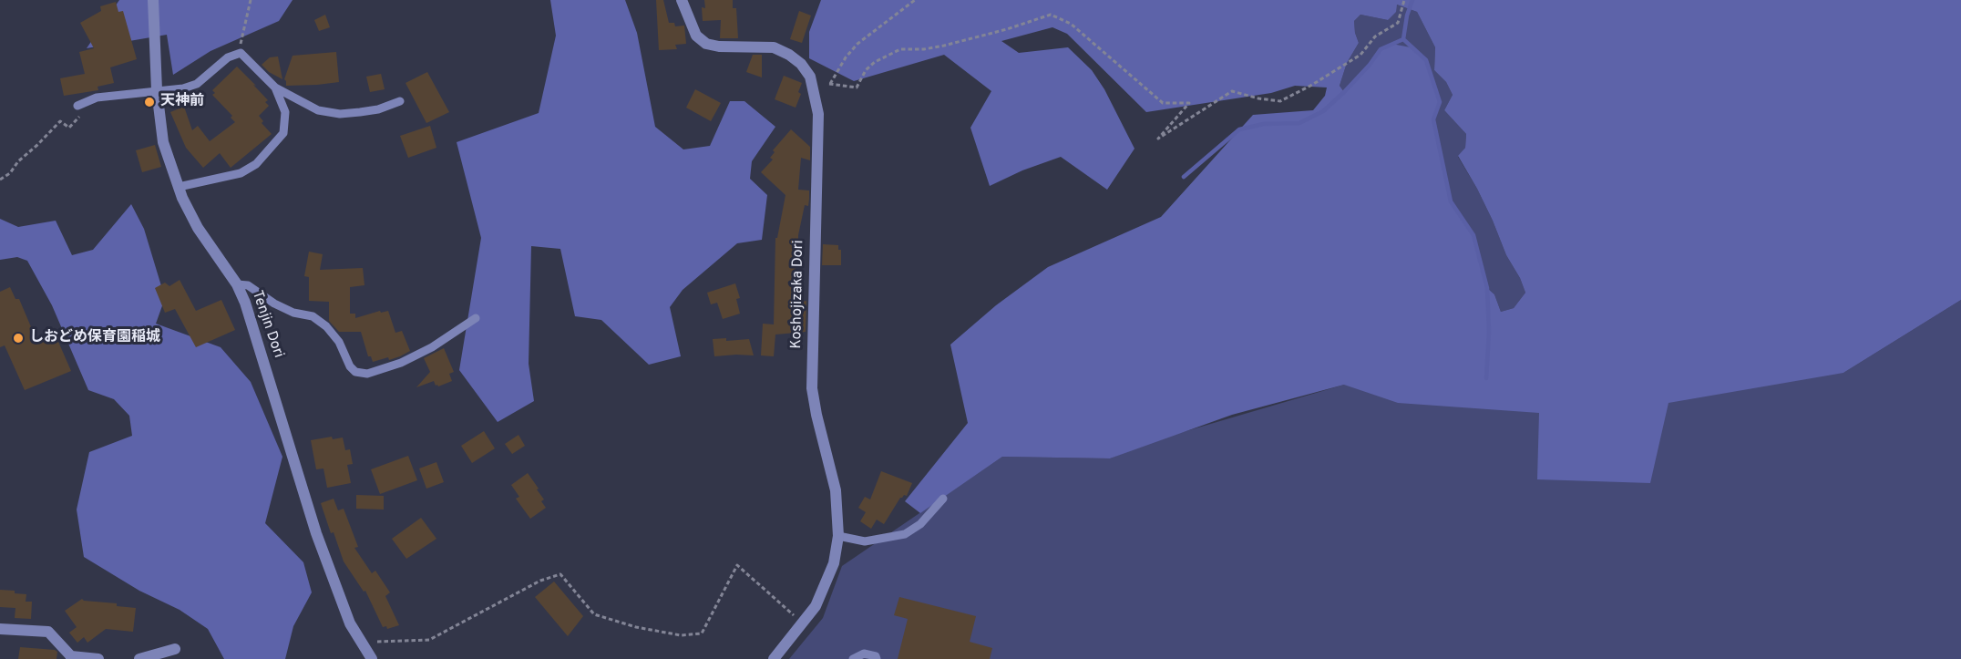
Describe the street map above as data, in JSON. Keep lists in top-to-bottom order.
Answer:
{
  "streets": {
    "street": ["Koshojizaka Dori", "Tenjin Dori"]
  },
  "places": ["天神前", "しおどめ保育園稲城"]
}
